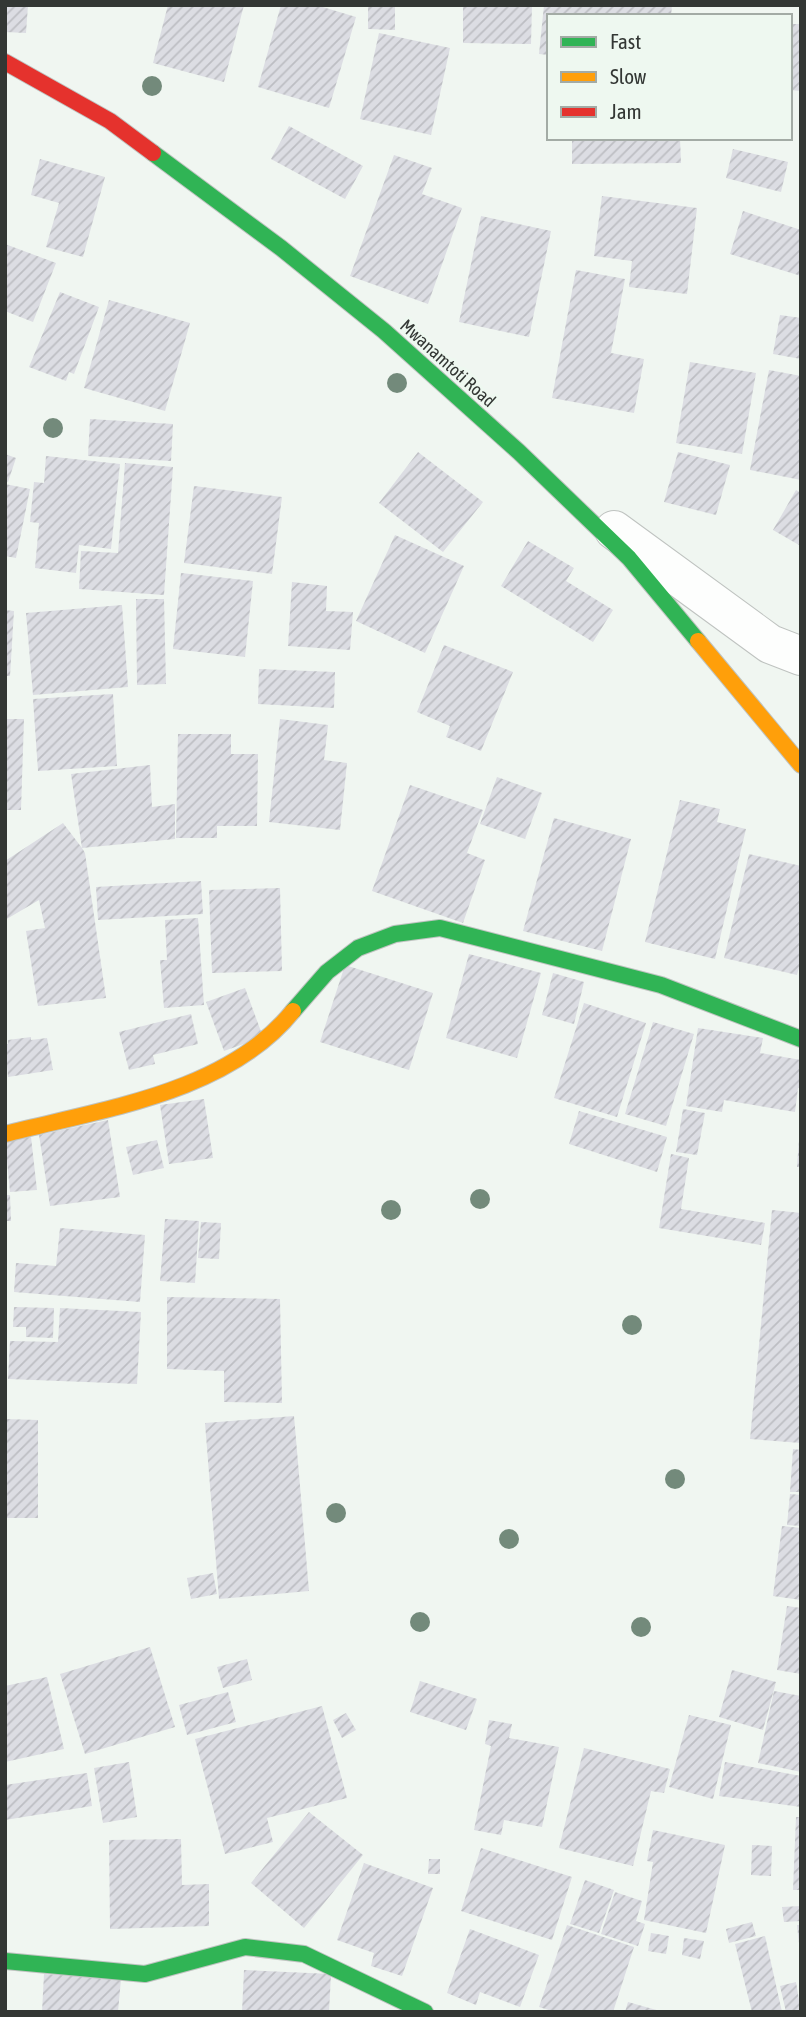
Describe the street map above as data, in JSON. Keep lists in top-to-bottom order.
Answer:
{
  "streets": {
    "street": ["Mwanamtoti Road"]
  },
  "legend": ["Fast", "Slow", "Jam"]
}
